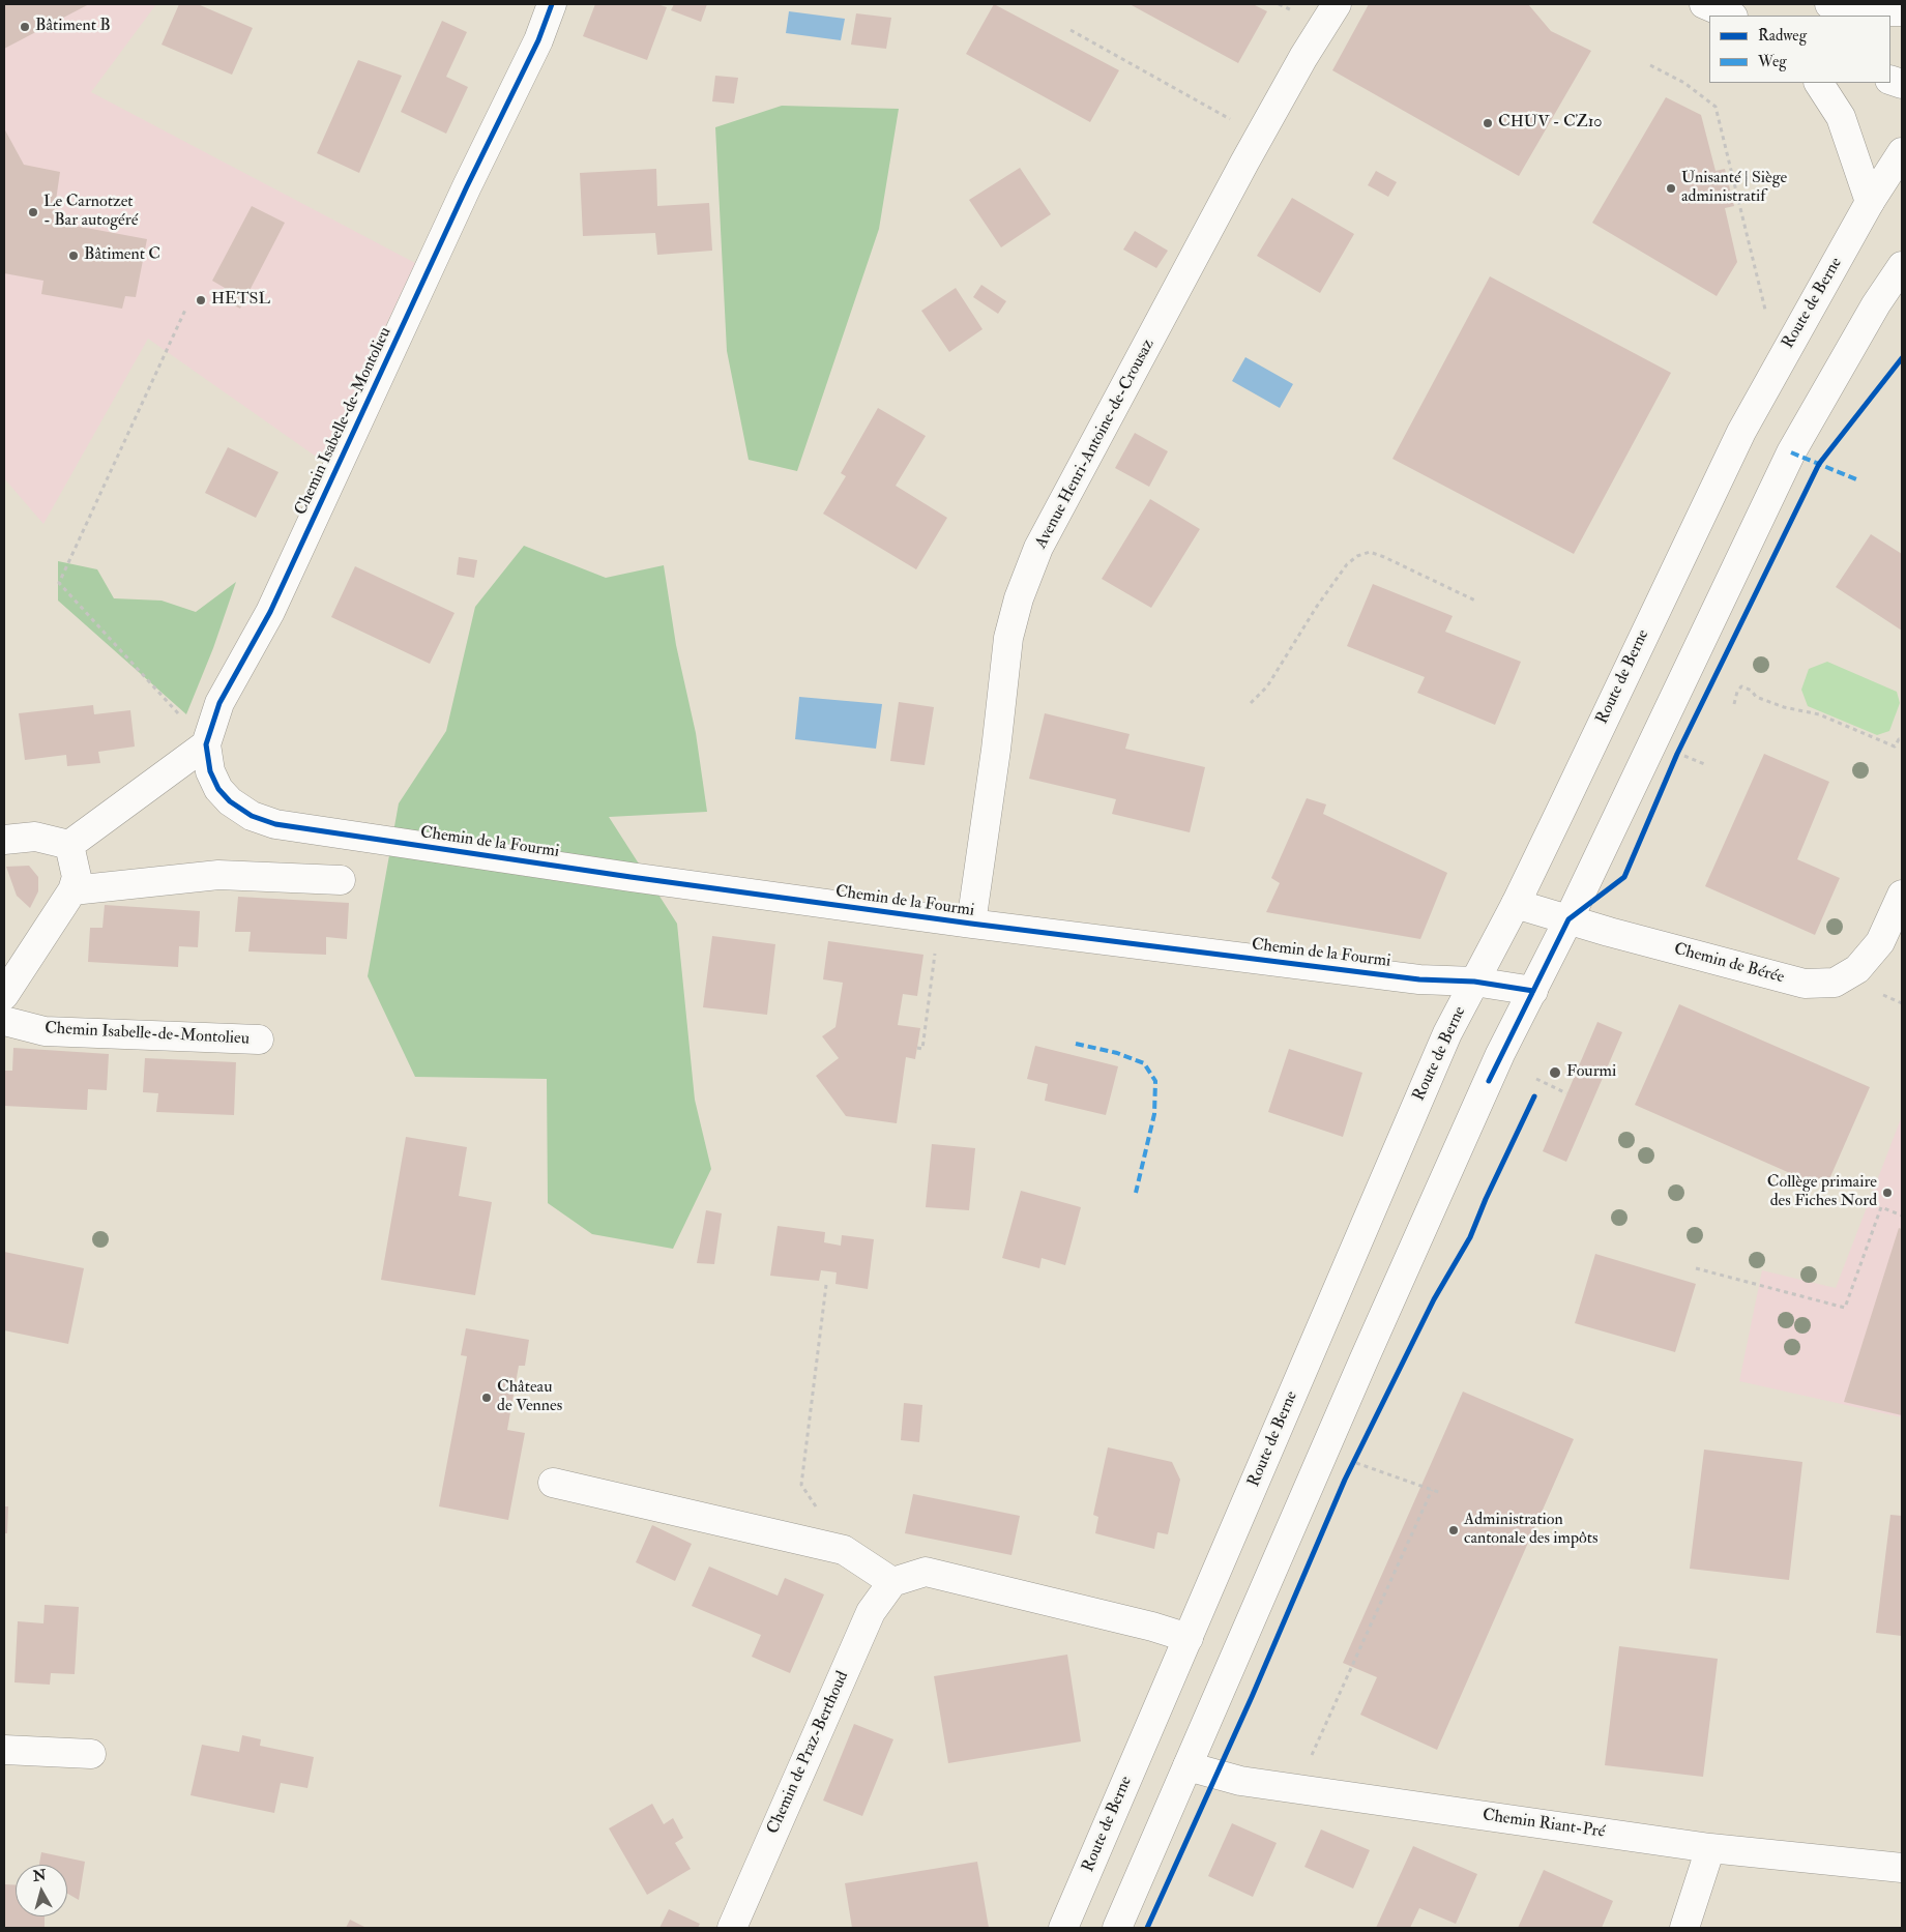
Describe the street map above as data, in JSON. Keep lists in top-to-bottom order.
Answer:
{
  "streets": {
    "main road": [
      "Route de Berne",
      "Chemin Isabelle-de-Montolieu",
      "Avenue Henri-Antoine-de-Crousaz",
      "Chemin de la Fourmi",
      "Chemin de Bérée",
      "Chemin de Praz-Berthoud",
      "Chemin Riant-Pré"
    ]
  },
  "crossings": [
    ["Route de Berne", "Chemin de la Fourmi"],
    ["Route de Berne", "Chemin de Bérée"],
    ["Chemin Isabelle-de-Montolieu", "Chemin de la Fourmi"],
    ["Avenue Henri-Antoine-de-Crousaz", "Chemin de la Fourmi"]
  ],
  "places": [
    "Bâtiment B",
    "CHUV - CZ10",
    "Unisanté | Siège administratif",
    "Le Carnotzet - Bar autogéré",
    "Bâtiment C",
    "HETSL",
    "Fourmi",
    "Collège primaire des Fiches Nord",
    "Château de Vennes",
    "Administration cantonale des impôts"
  ],
  "legend": ["Radweg", "Weg"],
  "north": "top"
}
